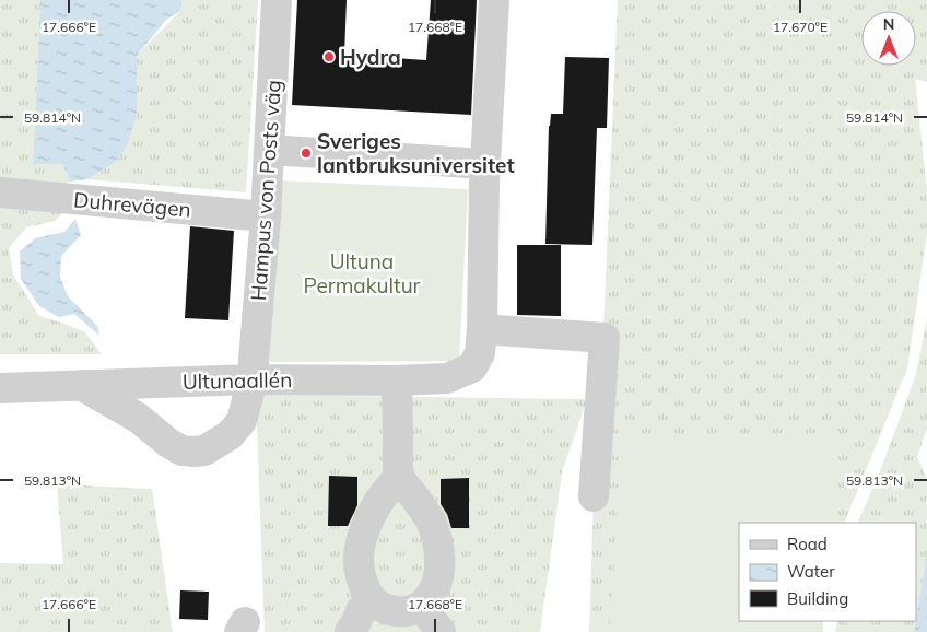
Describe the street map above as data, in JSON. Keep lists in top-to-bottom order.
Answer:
{
  "streets": {
    "street": ["Hampus von Posts väg", "Duhrevägen", "Ultunaallén"]
  },
  "crossings": [
    ["Hampus von Posts väg", "Duhrevägen"],
    ["Hampus von Posts väg", "Ultunaallén"]
  ],
  "parks": ["Ultuna Permakultur"],
  "places": ["Hydra", "Sveriges lantbruksuniversitet"],
  "legend": ["Road", "Water", "Building"],
  "north": "top",
  "coordinates": [
    "17.666°E",
    "17.668°E",
    "17.670°E",
    "59.814°N",
    "59.813°N"
  ]
}
